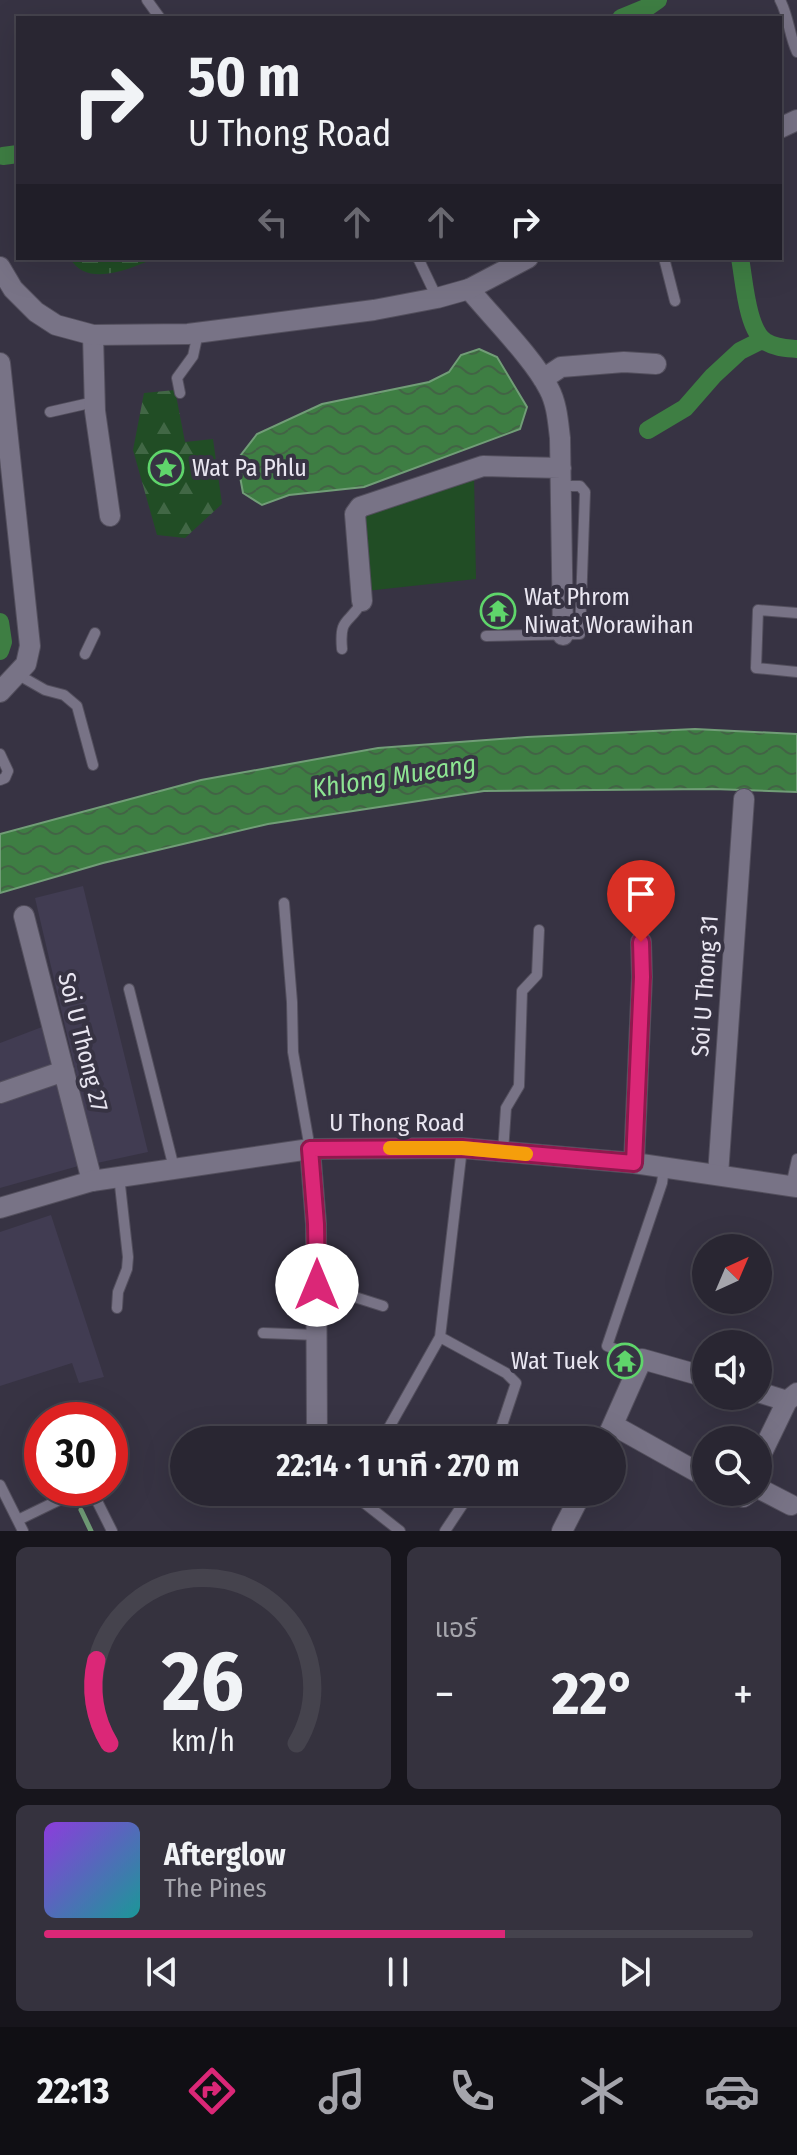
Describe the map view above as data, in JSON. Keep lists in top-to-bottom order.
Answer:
{
  "streets": {
    "street": ["Soi U Thong 31", "Soi U Thong 27", "U Thong Road"]
  },
  "crossings": [
    ["Soi U Thong 31", "U Thong Road"],
    ["Soi U Thong 27", "U Thong Road"]
  ],
  "water": ["Khlong Mueang"],
  "places": {
    "place": ["Wat Pa Phlu"],
    "temple": ["Wat Phrom Niwat Worawihan", "Wat Tuek"]
  },
  "north": "top right",
  "page": {
    "turn": ["50 m", "U Thong Road"],
    "limit": "30",
    "trip": "22:14 · 1 นาที · 270 m",
    "tile": "แอร์",
    "heat": ["−", "22°", "+"],
    "song": ["Afterglow", "The Pines"],
    "tabs": "22:13",
    "gauge": ["26", "km/h"]
  }
}
